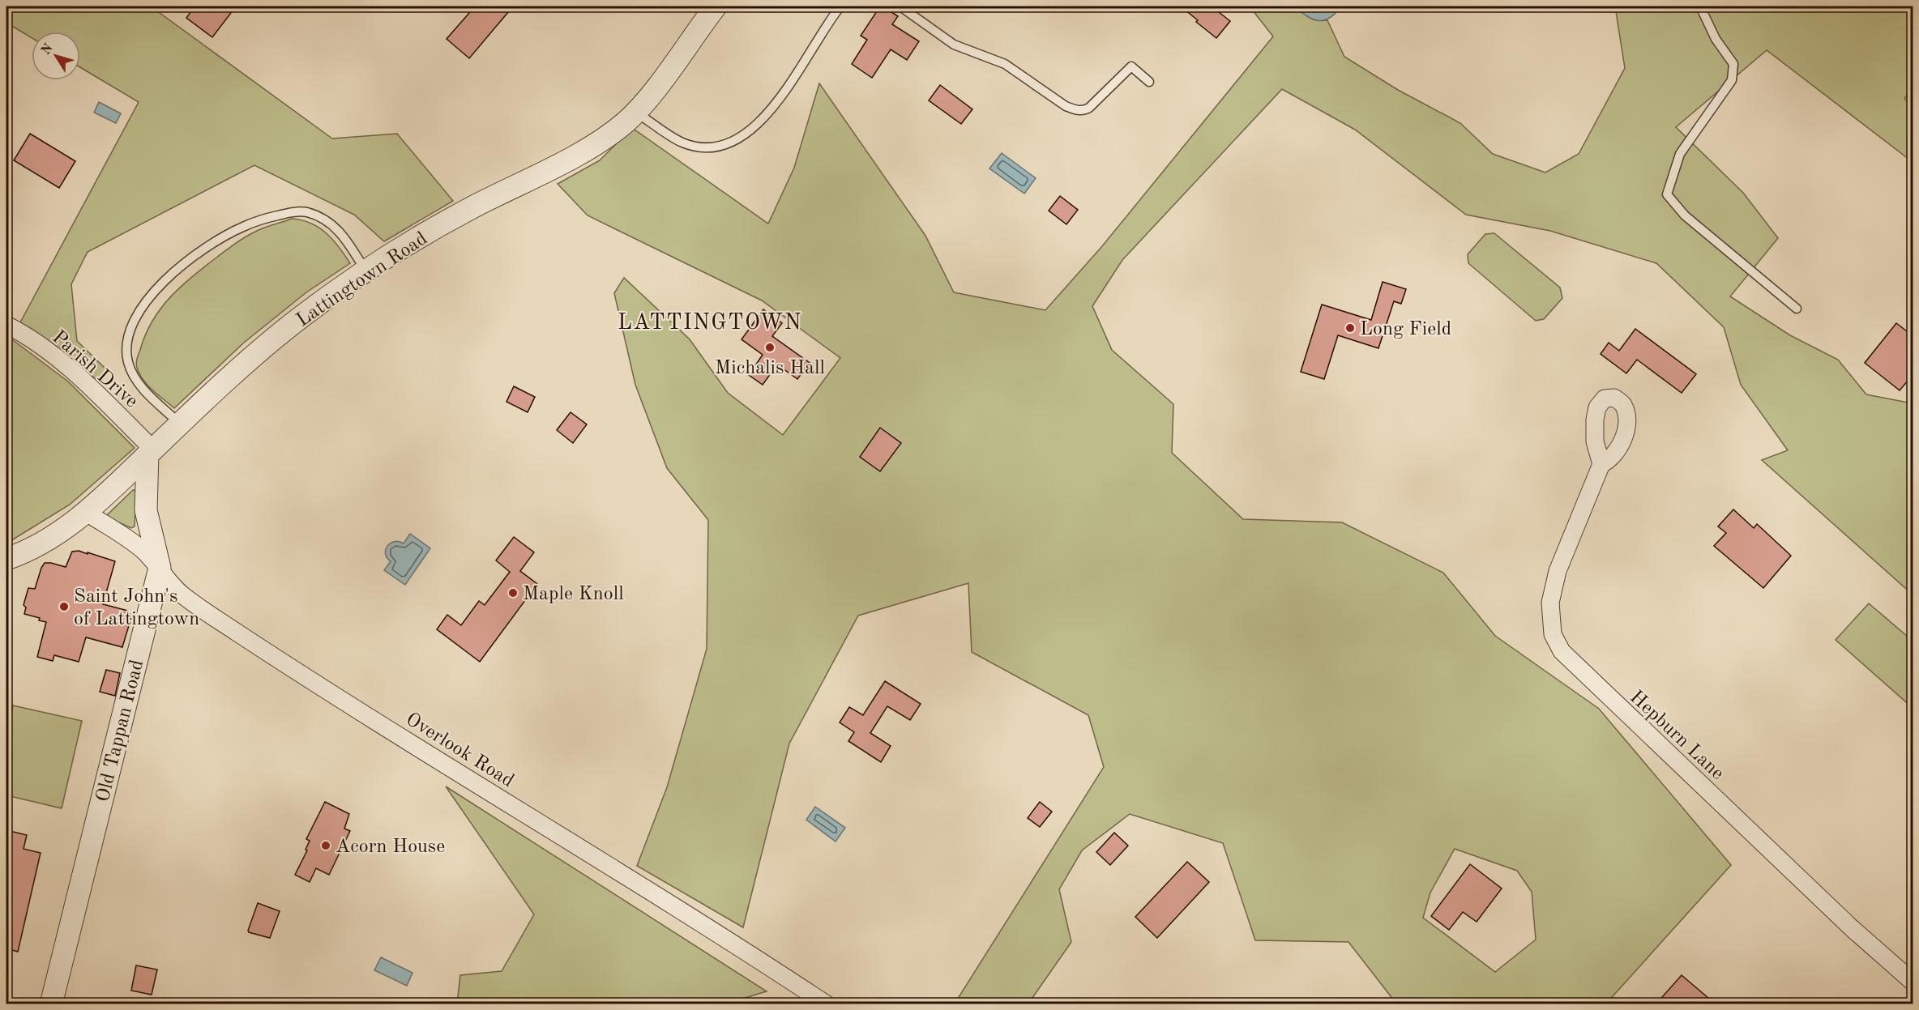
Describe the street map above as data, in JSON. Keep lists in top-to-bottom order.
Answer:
{
  "streets": {
    "street": [
      "Lattingtown Road",
      "Parish Drive",
      "Old Tappan Road",
      "Hepburn Lane",
      "Overlook Road"
    ]
  },
  "crossings": [
    ["Lattingtown Road", "Parish Drive"],
    ["Lattingtown Road", "Old Tappan Road"],
    ["Lattingtown Road", "Overlook Road"],
    ["Parish Drive", "Old Tappan Road"],
    ["Old Tappan Road", "Overlook Road"]
  ],
  "districts": ["LATTINGTOWN"],
  "places": [
    "Long Field",
    "Michalis Hall",
    "Maple Knoll",
    "Saint John's of Lattingtown",
    "Acorn House"
  ],
  "north": "top left"
}
